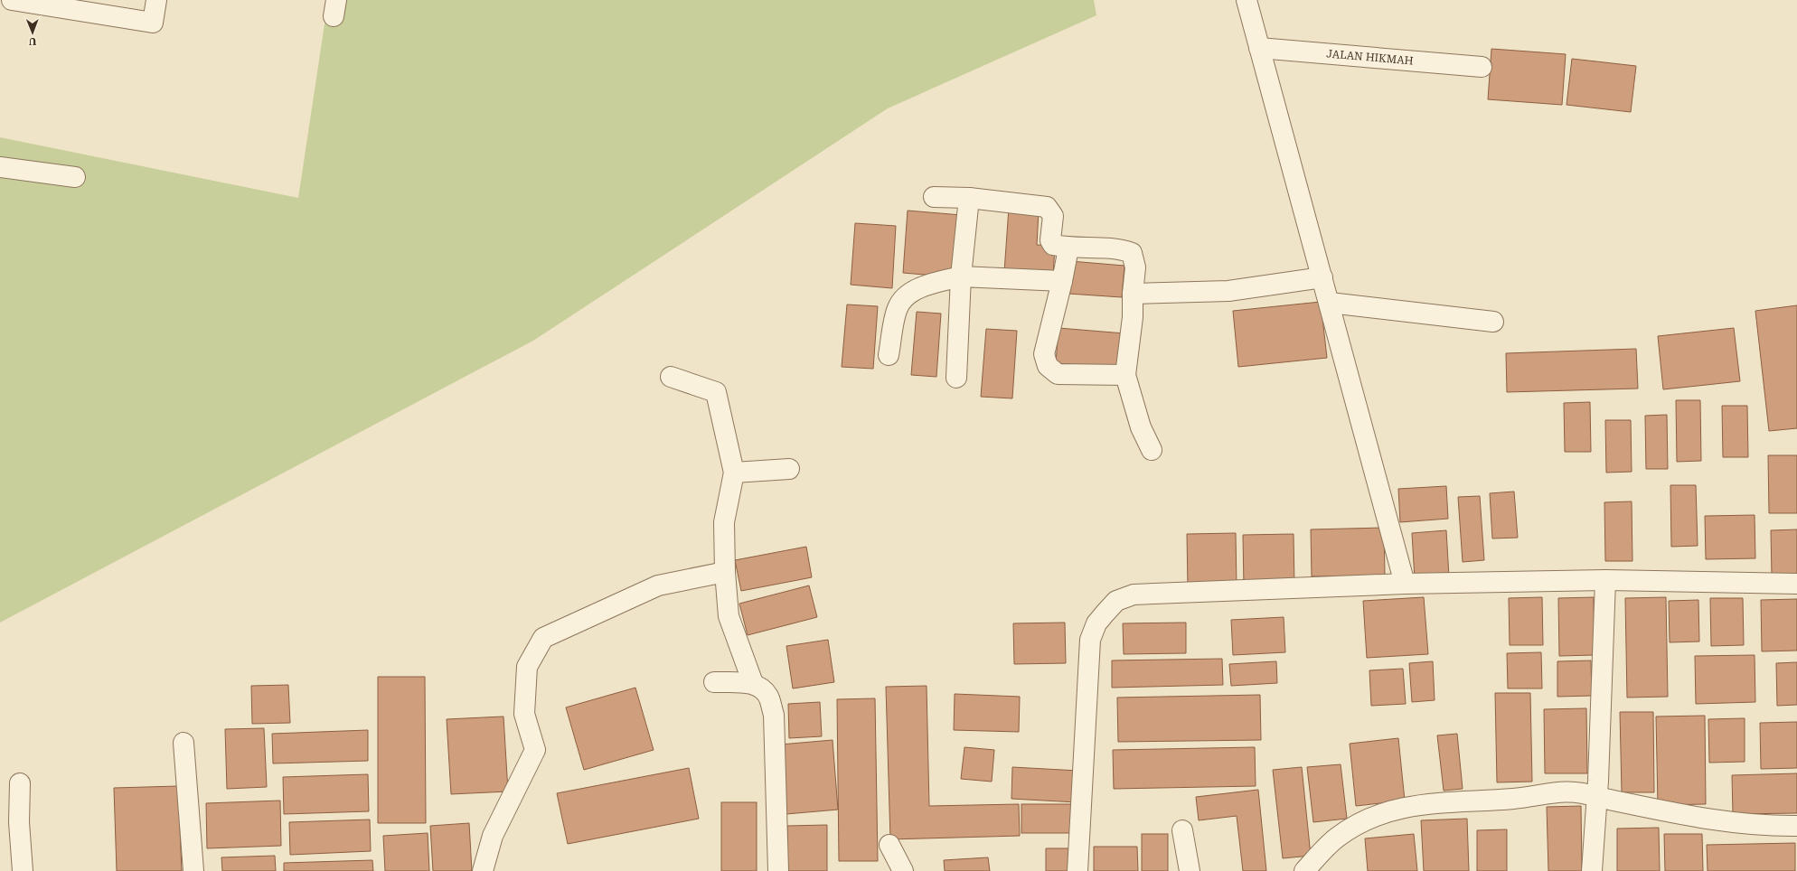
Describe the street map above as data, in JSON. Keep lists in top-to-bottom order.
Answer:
{
  "streets": {
    "street": ["JALAN HIKMAH"]
  },
  "north": "bottom"
}
